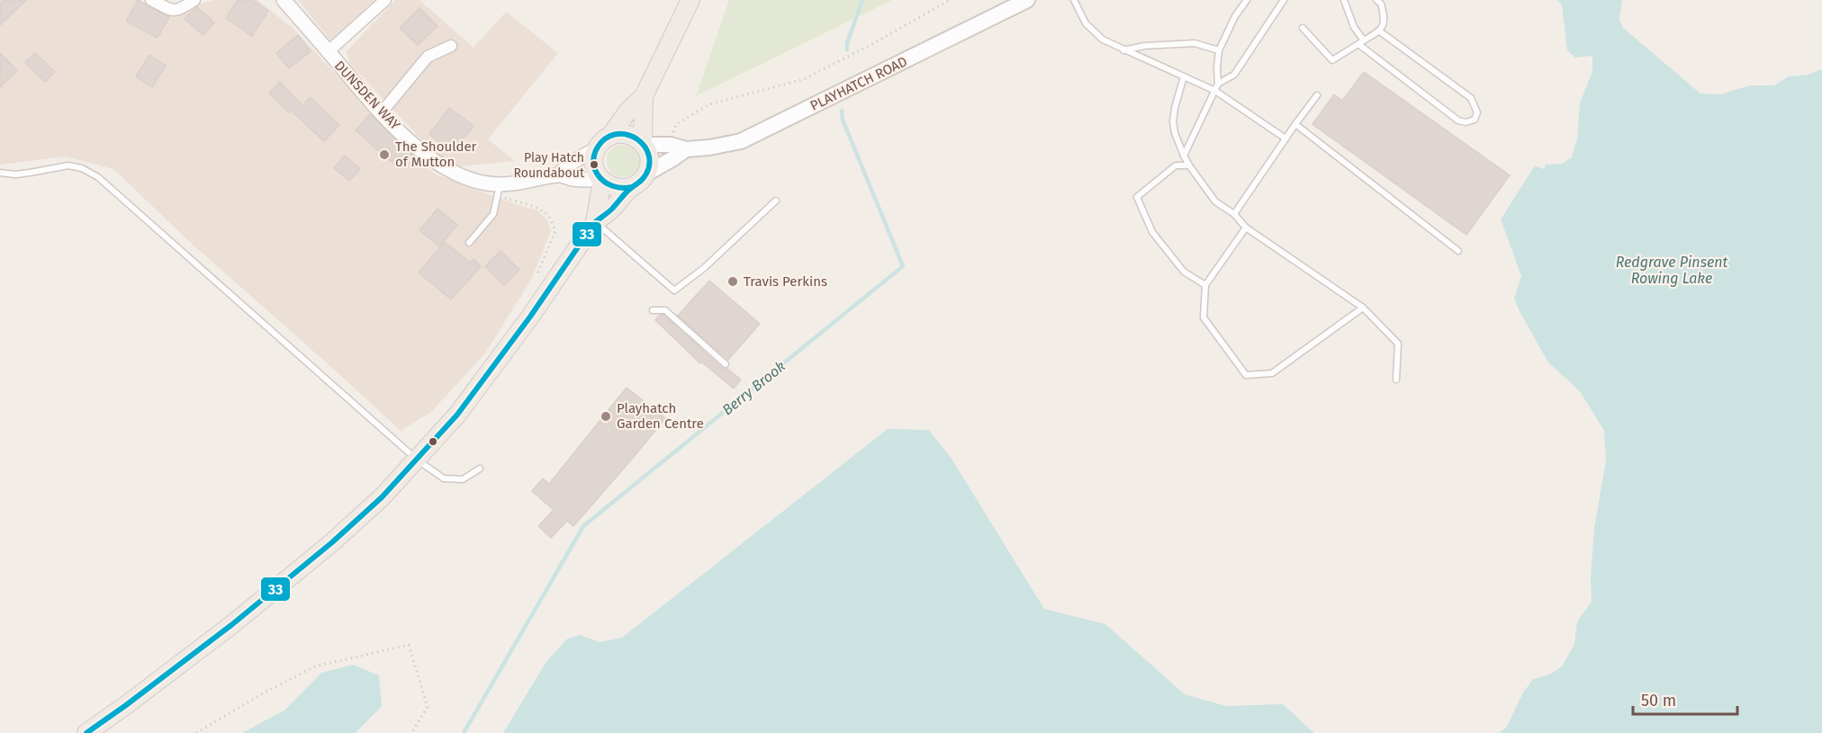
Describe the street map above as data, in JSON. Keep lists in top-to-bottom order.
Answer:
{
  "streets": {
    "main road": ["PLAYHATCH ROAD"],
    "street": ["DUNSDEN WAY"]
  },
  "crossings": [
    ["PLAYHATCH ROAD", "DUNSDEN WAY"]
  ],
  "water": ["Redgrave Pinsent Rowing Lake", "Berry Brook"],
  "places": [
    "The Shoulder of Mutton",
    "Play Hatch Roundabout",
    "Travis Perkins",
    "Playhatch Garden Centre"
  ],
  "lines": ["transit line 33"],
  "scale_bar": "50 m"
}
